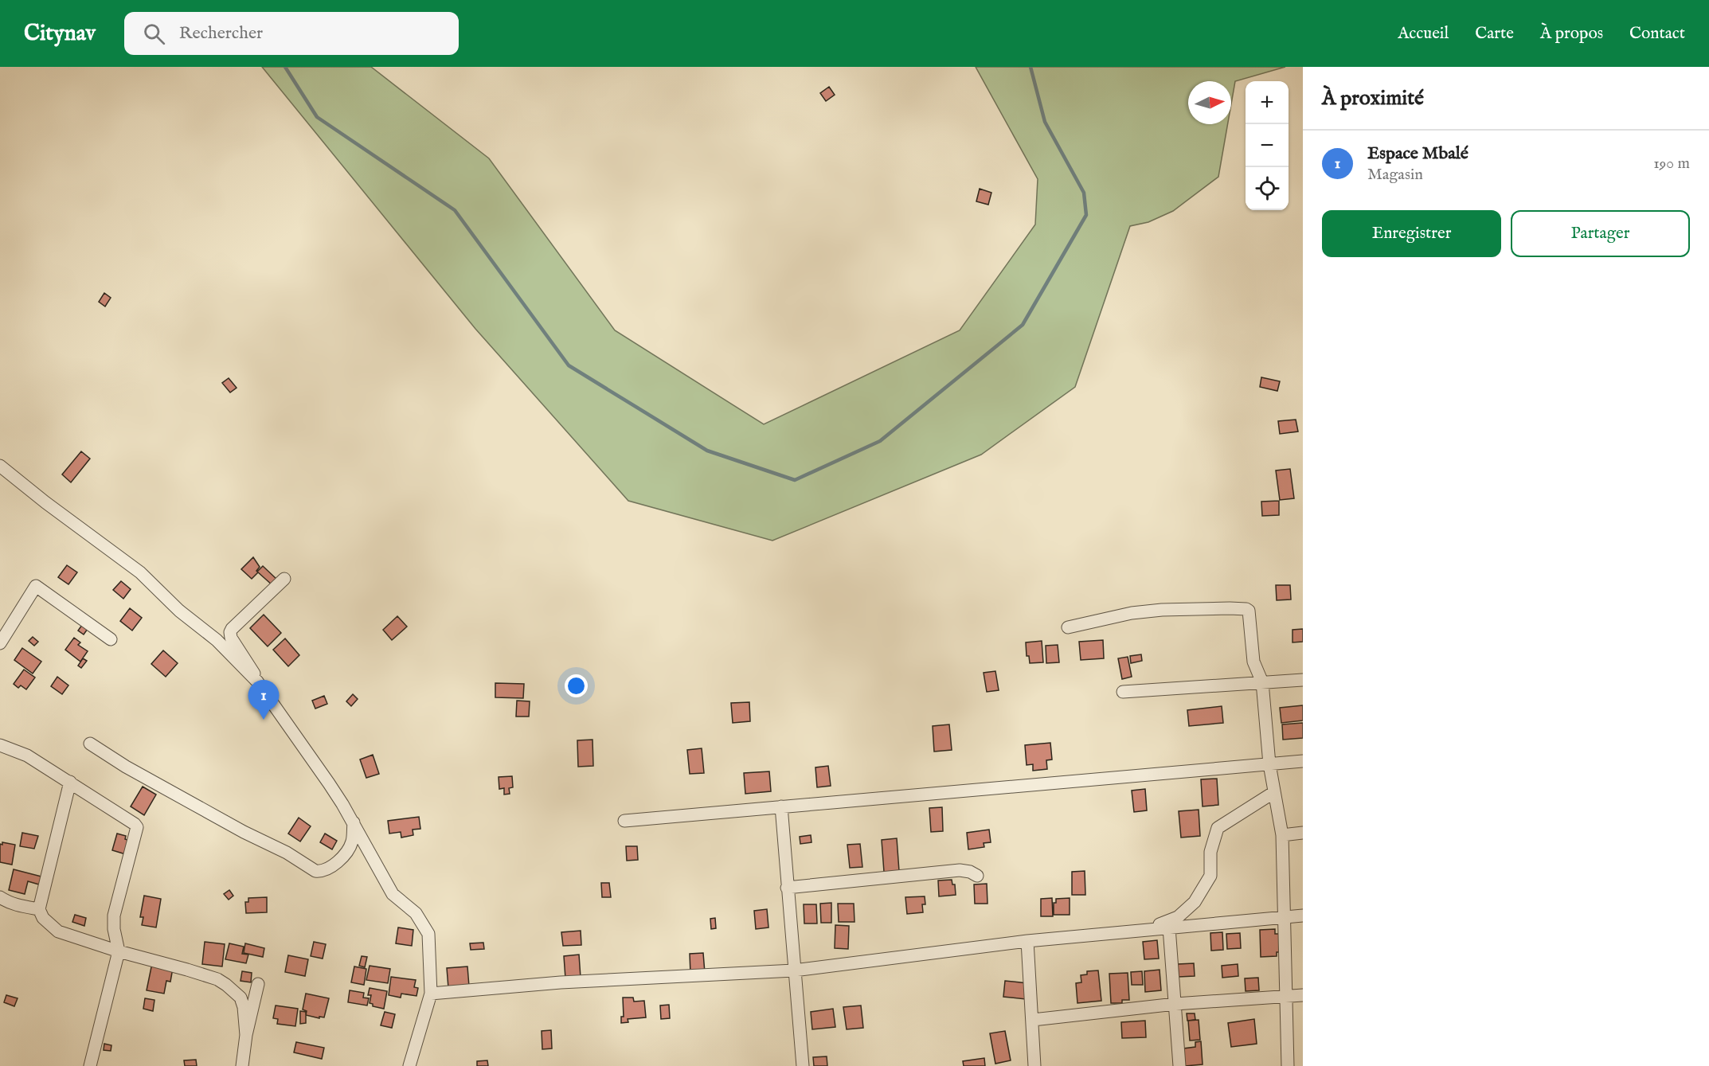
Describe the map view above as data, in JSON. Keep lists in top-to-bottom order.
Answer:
{
  "north": "right",
  "page": {
    "header": "Citynav",
    "search": "Rechercher",
    "nav": [
      "Accueil",
      "Carte",
      "À propos",
      "Contact"
    ],
    "heading": "À proximité",
    "map_buttons": ["+", "−"],
    "list": [
      {
        "mark": "1",
        "name": "Espace Mbalé",
        "note": "Magasin",
        "value": "190 m"
      }
    ],
    "buttons": ["Enregistrer", "Partager"],
    "pins": "1"
  }
}
